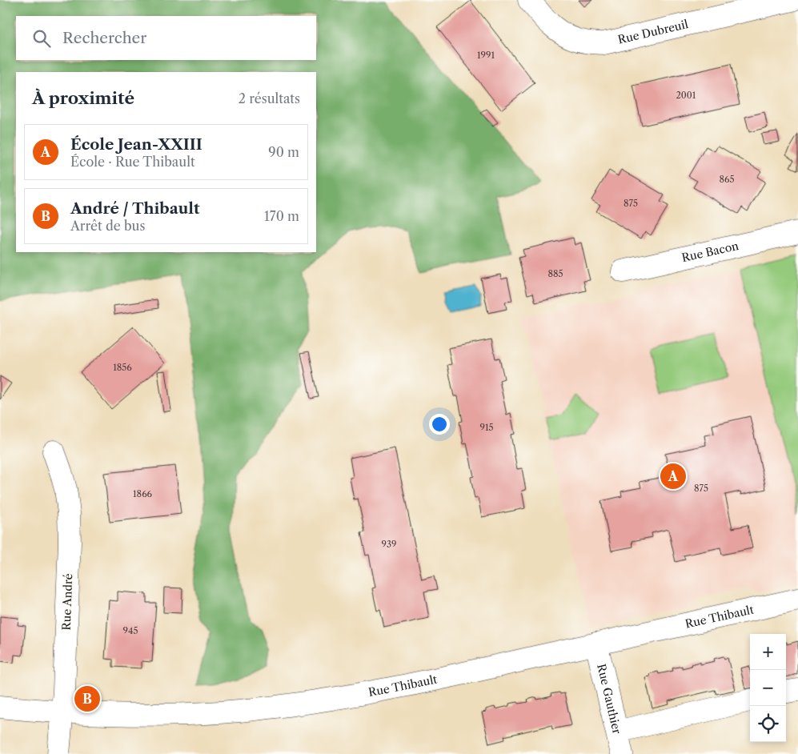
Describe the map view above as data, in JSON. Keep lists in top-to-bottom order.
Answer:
{
  "streets": {
    "street": [
      "Rue Dubreuil",
      "Rue Bacon",
      "Rue André",
      "Rue Thibault",
      "Rue Gauthier"
    ]
  },
  "crossings": [
    ["Rue André", "Rue Thibault"],
    ["Rue Thibault", "Rue Gauthier"]
  ],
  "house_numbers": [
    "1991",
    "2001",
    "865",
    "875",
    "885",
    "1856",
    "915",
    "875",
    "1866",
    "939",
    "945"
  ],
  "page": {
    "search": "Rechercher",
    "heading": ["À proximité", "2 résultats"],
    "list": [
      {
        "mark": "A",
        "name": "École Jean-XXIII",
        "note": "École · Rue Thibault",
        "value": "90 m"
      },
      {
        "mark": "B",
        "name": "André / Thibault",
        "note": "Arrêt de bus",
        "value": "170 m"
      }
    ],
    "pins": ["A", "B"],
    "map_buttons": ["+", "−"]
  }
}
